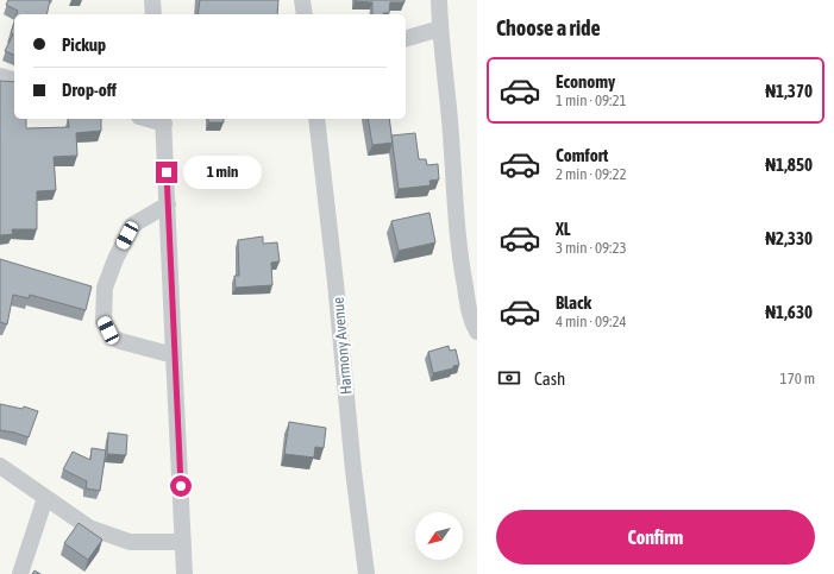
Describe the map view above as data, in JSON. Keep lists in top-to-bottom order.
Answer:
{
  "streets": {
    "street": ["Harmony Avenue"]
  },
  "north": "bottom left",
  "page": {
    "heading": "Choose a ride",
    "banner": ["Pickup", "Drop-off"],
    "list": [
      {
        "name": "Economy",
        "note": "1 min · 09:21",
        "value": "₦1,370"
      },
      {
        "name": "Comfort",
        "note": "2 min · 09:22",
        "value": "₦1,850"
      },
      {
        "name": "XL",
        "note": "3 min · 09:23",
        "value": "₦2,330"
      },
      {
        "name": "Black",
        "note": "4 min · 09:24",
        "value": "₦1,630"
      }
    ],
    "bubble": "1 min",
    "pay": ["Cash", "170 m"],
    "buttons": "Confirm"
  }
}
